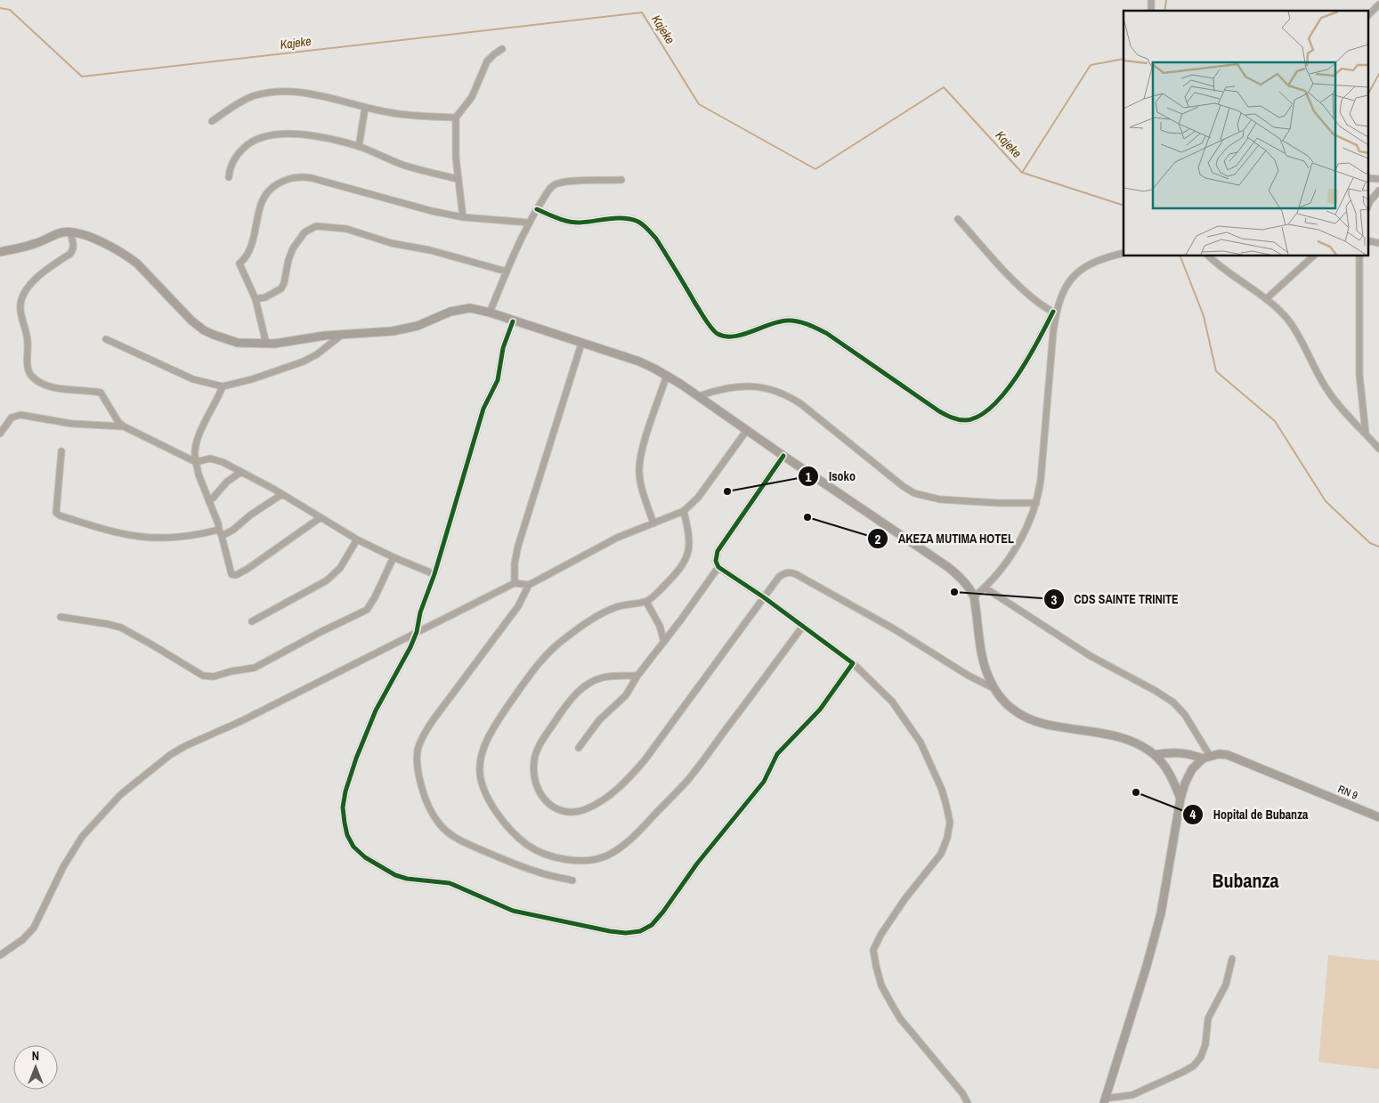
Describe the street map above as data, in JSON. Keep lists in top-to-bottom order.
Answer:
{
  "streets": {
    "main road": ["RN 9"]
  },
  "districts": ["Bubanza"],
  "water": ["Kajeke"],
  "places": [
    "Isoko",
    "AKEZA MUTIMA HOTEL",
    "CDS SAINTE TRINITE",
    "Hopital de Bubanza"
  ],
  "north": "top"
}
